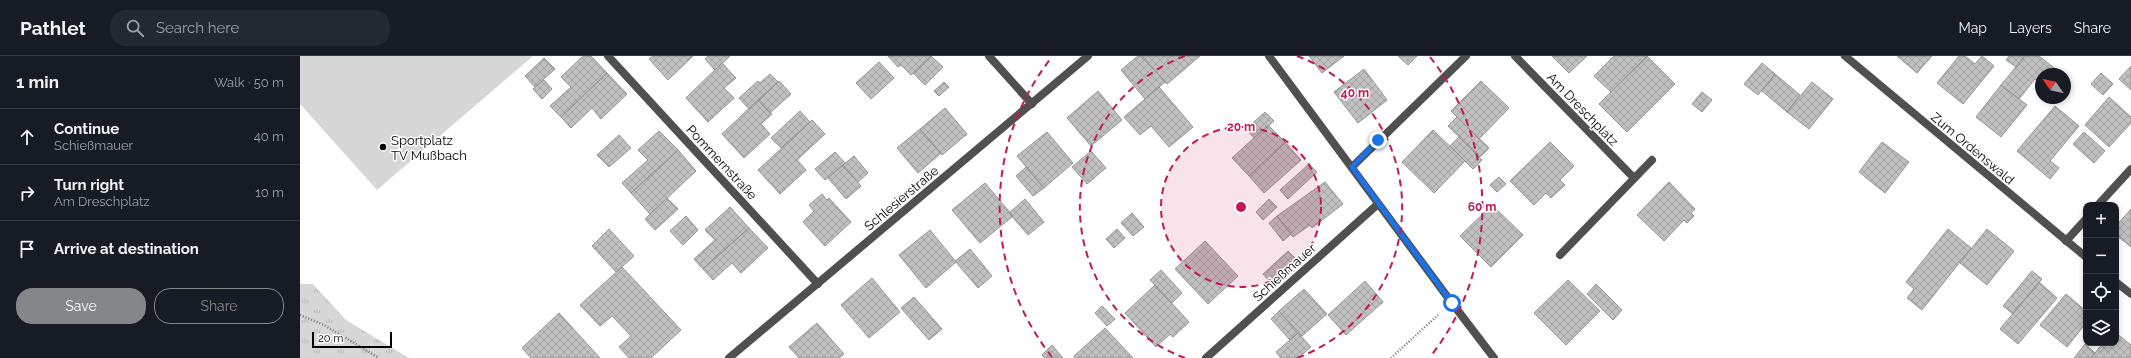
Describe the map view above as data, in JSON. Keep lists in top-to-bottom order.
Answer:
{
  "streets": {
    "street": [
      "Am Dreschplatz",
      "Zum Ordenswald",
      "Pommernstraße",
      "Schlesierstraße",
      "Schießmauer"
    ]
  },
  "crossings": [
    ["Pommernstraße", "Schlesierstraße"]
  ],
  "places": ["Sportplatz TV Mußbach"],
  "scale_bar": "20 m",
  "north": "top left",
  "page": {
    "header": "Pathlet",
    "search": "Search here",
    "nav": ["Map", "Layers", "Share"],
    "heading": ["1 min", "Walk · 50 m"],
    "list": [
      ["Continue", "Schießmauer", "40 m"],
      ["Turn right", "Am Dreschplatz", "10 m"],
      "Arrive at destination"
    ],
    "map_buttons": ["+", "−"],
    "buttons": ["Save", "Share"],
    "scale": "20 m"
  },
  "rings": ["40 m", "20 m", "60 m"]
}
